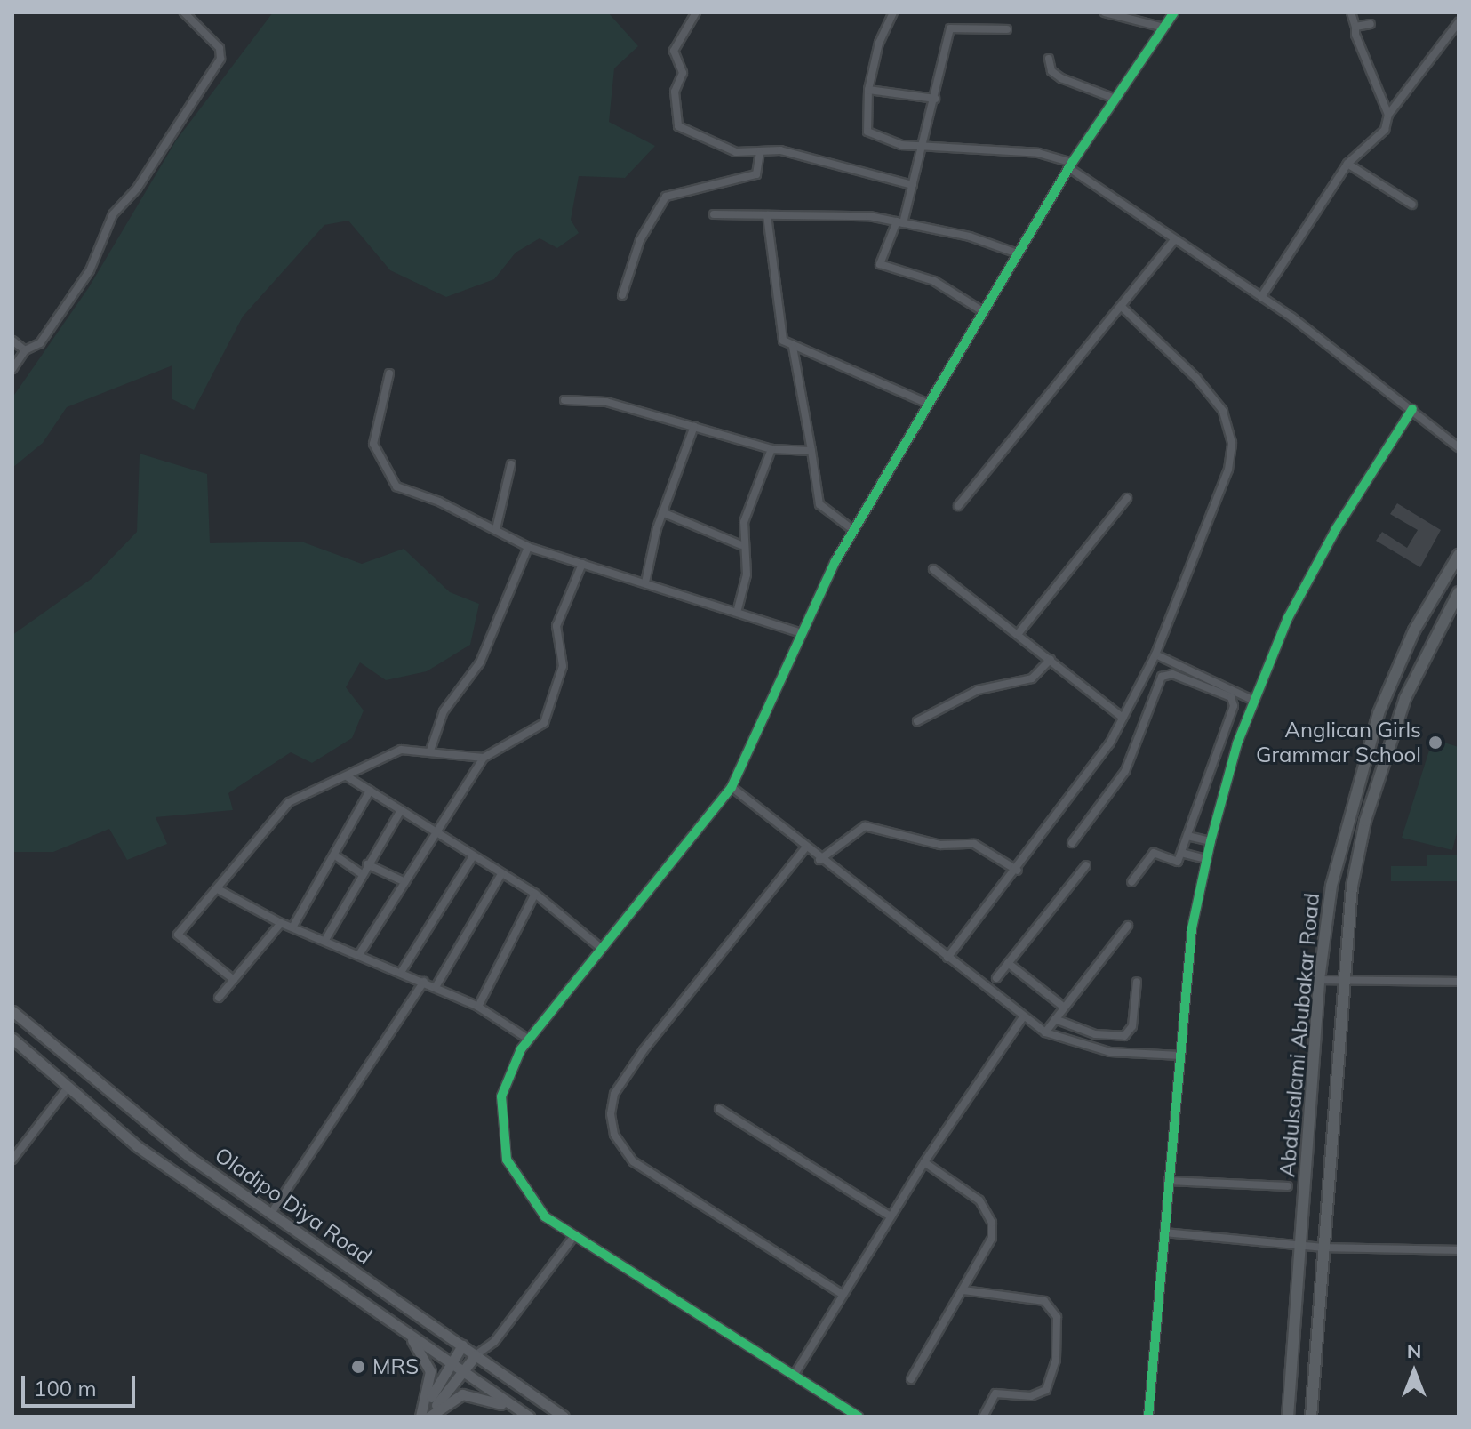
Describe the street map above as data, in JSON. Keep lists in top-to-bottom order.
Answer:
{
  "streets": {
    "main road": ["Abdulsalami Abubakar Road", "Oladipo Diya Road"]
  },
  "places": ["Anglican Girls Grammar School", "MRS"],
  "scale_bar": "100 m",
  "north": "top"
}
